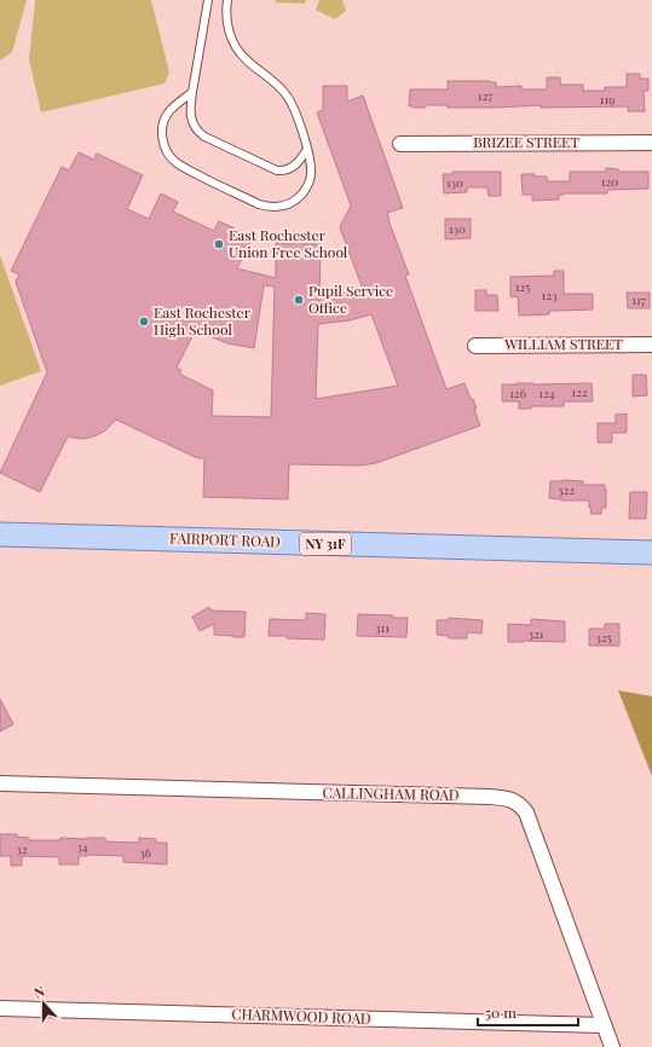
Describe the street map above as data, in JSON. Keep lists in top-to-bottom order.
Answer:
{
  "streets": {
    "main road": ["FAIRPORT ROAD", "NY 31F"],
    "street": [
      "BRIZEE STREET",
      "WILLIAM STREET",
      "CALLINGHAM ROAD",
      "CHARMWOOD ROAD"
    ]
  },
  "crossings": [
    ["CALLINGHAM ROAD", "CHARMWOOD ROAD"]
  ],
  "places": ["East Rochester Union Free School", "Pupil Service Office", "East Rochester High School"],
  "house_numbers": [
    "127",
    "119",
    "120",
    "130",
    "130",
    "125",
    "123",
    "117",
    "122",
    "126",
    "124",
    "322",
    "311",
    "321",
    "325",
    "34",
    "32",
    "36"
  ],
  "scale_bar": "50 m",
  "north": "top"
}
